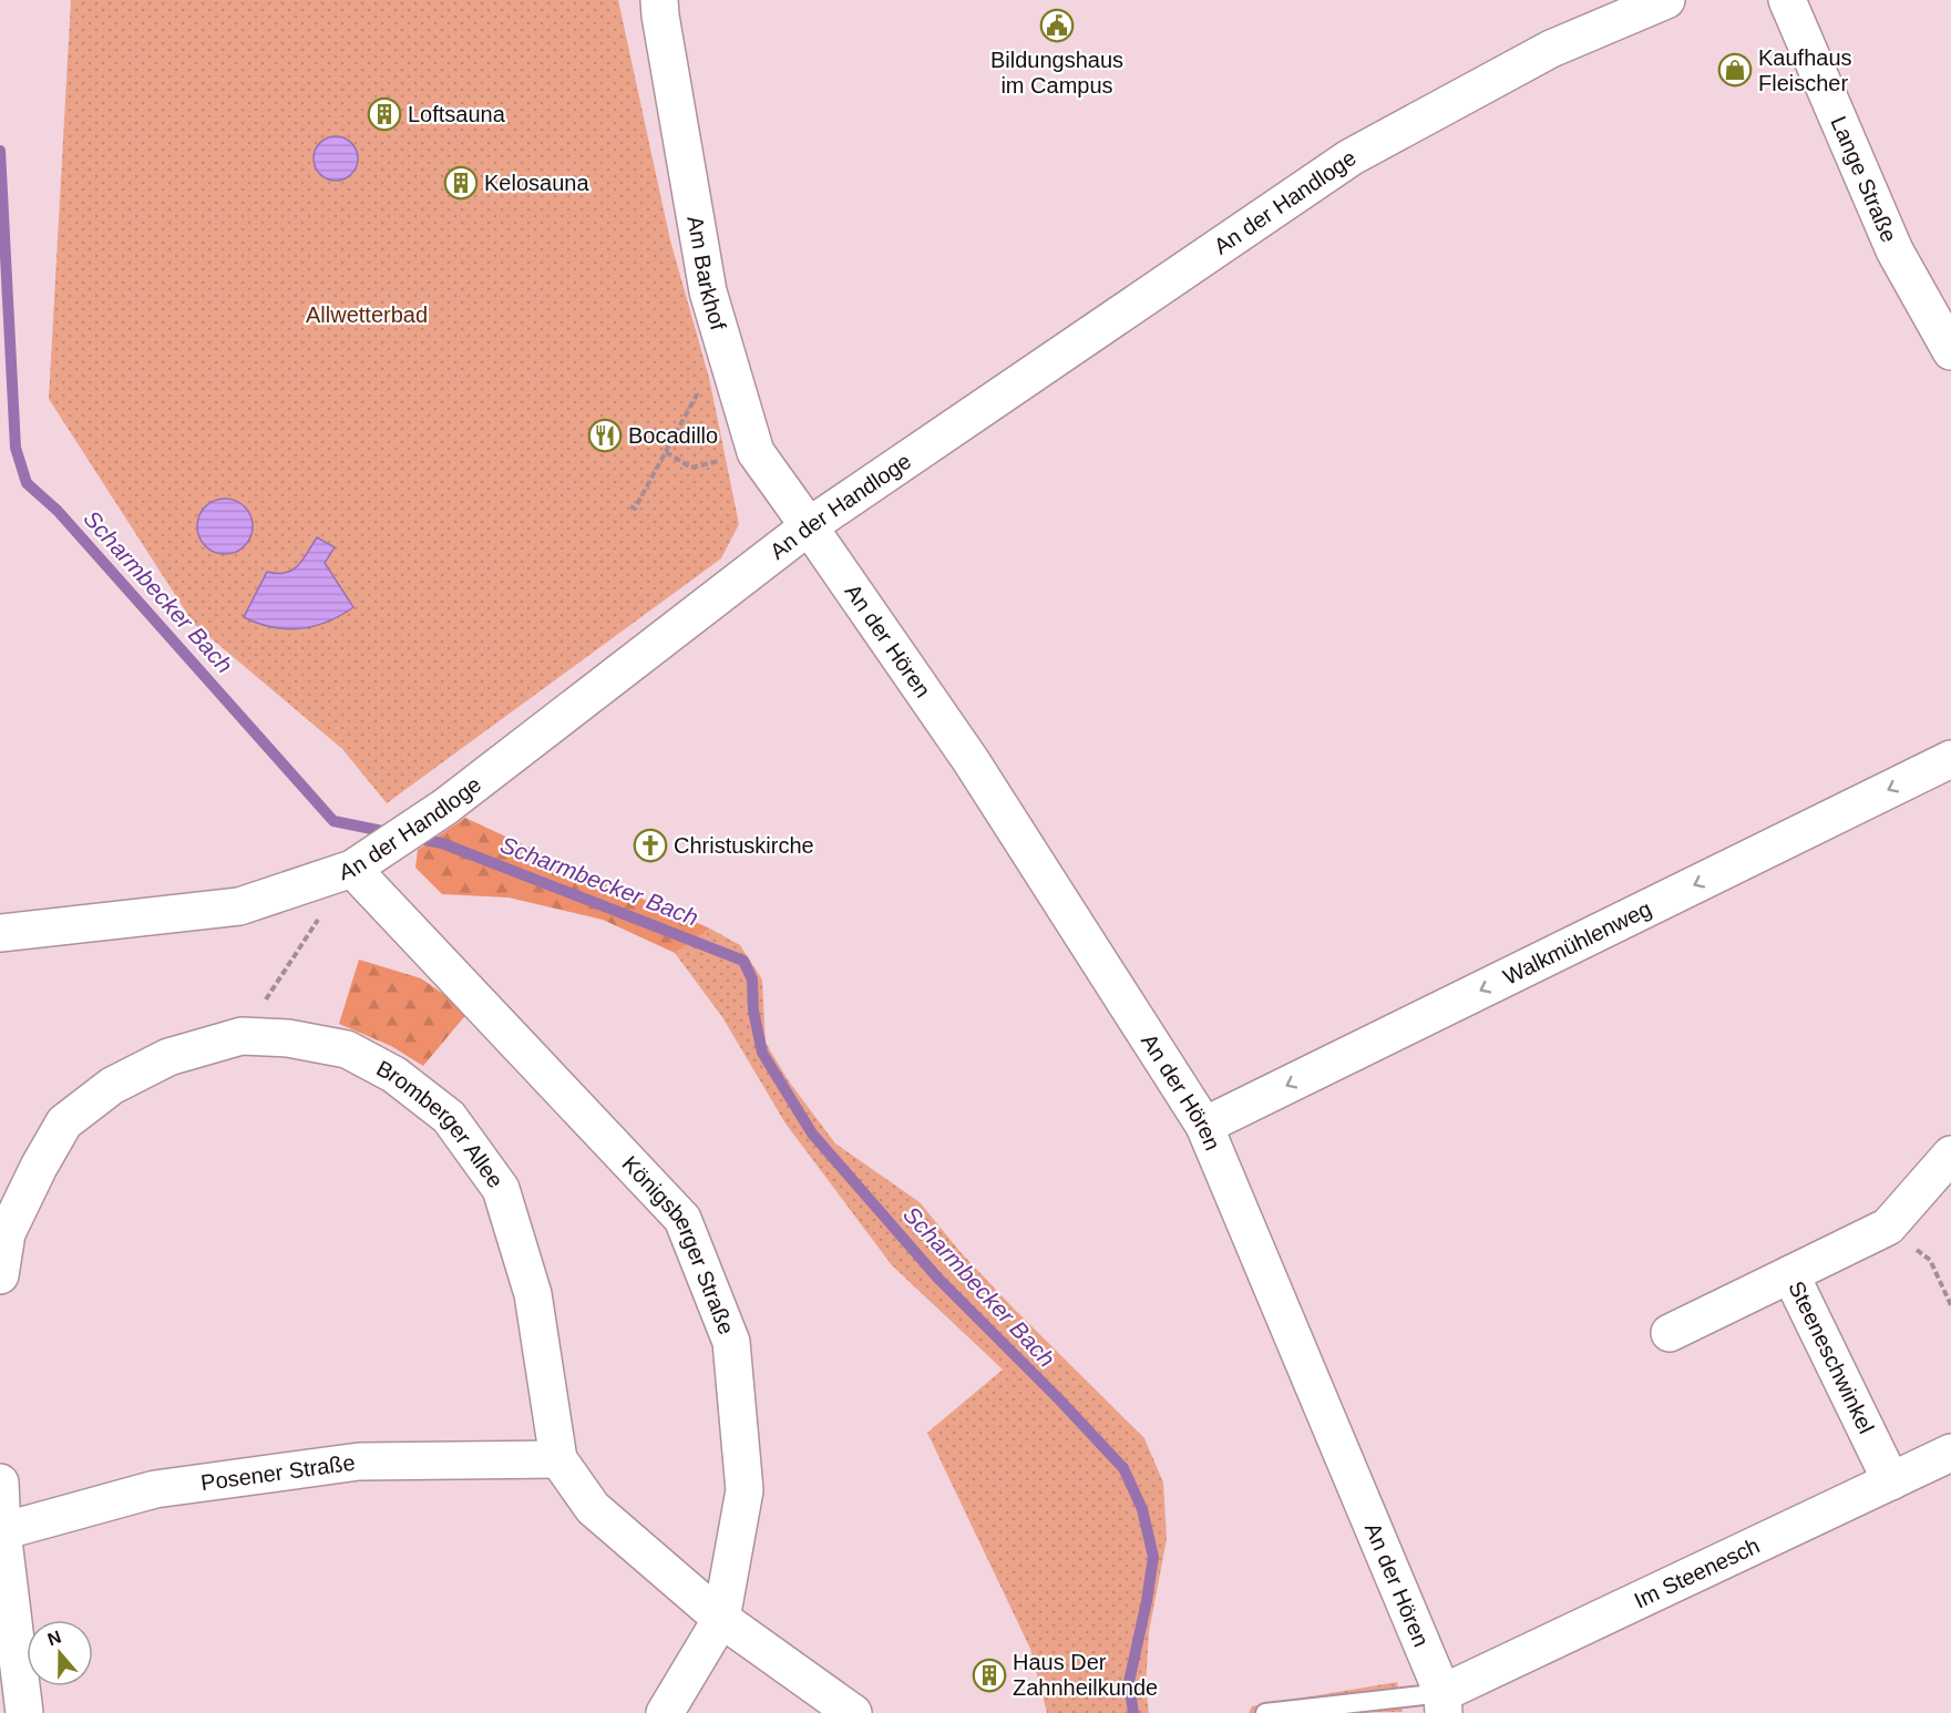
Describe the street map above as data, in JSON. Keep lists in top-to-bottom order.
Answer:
{
  "streets": {
    "street": [
      "Lange Straße",
      "An der Handloge",
      "Am Barkhof",
      "An der Hören",
      "Walkmühlenweg",
      "Bromberger Allee",
      "Königsberger Straße",
      "Steeneschwinkel",
      "Posener Straße",
      "Im Steenesch"
    ]
  },
  "crossings": [
    ["An der Handloge", "Am Barkhof"],
    ["An der Handloge", "An der Hören"],
    ["An der Handloge", "Königsberger Straße"],
    ["Am Barkhof", "An der Hören"],
    ["An der Hören", "Walkmühlenweg"],
    ["An der Hören", "Im Steenesch"],
    ["Bromberger Allee", "Königsberger Straße"],
    ["Bromberger Allee", "Posener Straße"],
    ["Steeneschwinkel", "Im Steenesch"]
  ],
  "one_way": ["Walkmühlenweg"],
  "water": ["Scharmbecker Bach"],
  "parks": ["Allwetterbad"],
  "places": {
    "public building": ["Bildungshaus im Campus"],
    "shop": ["Kaufhaus Fleischer"],
    "building": ["Loftsauna", "Kelosauna", "Haus Der Zahnheilkunde"],
    "restaurant": ["Bocadillo"],
    "church": ["Christuskirche"]
  },
  "north": "top"
}
